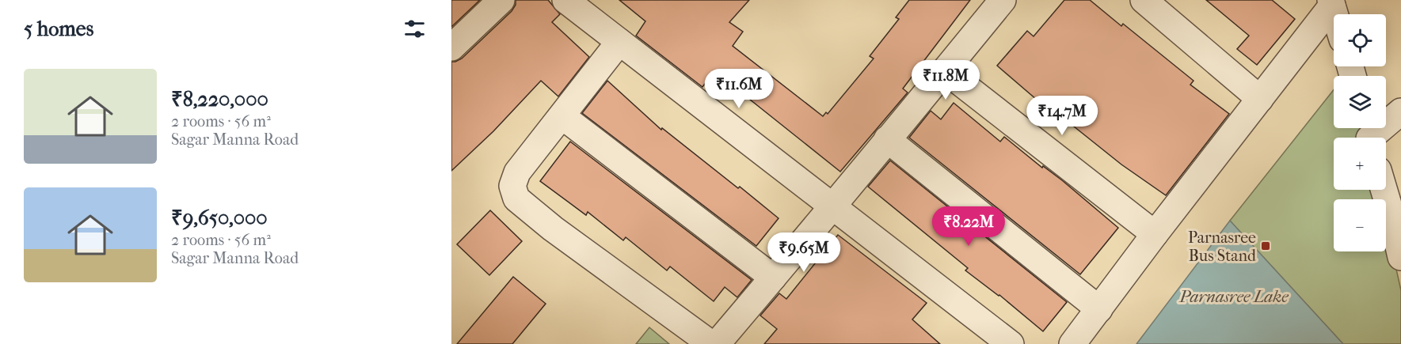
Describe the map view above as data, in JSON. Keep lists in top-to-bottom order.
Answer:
{
  "water": ["Parnasree Lake"],
  "places": {
    "transit": ["Parnasree Bus Stand"]
  },
  "page": {
    "heading": "5 homes",
    "map_buttons": ["+", "−"],
    "list": [
      {
        "name": "₹8,220,000",
        "note": "2 rooms · 56 m² · Sagar Manna Road"
      },
      {
        "name": "₹9,650,000",
        "note": "2 rooms · 56 m² · Sagar Manna Road"
      }
    ],
    "price": [
      "₹11.8M",
      "₹11.6M",
      "₹14.7M",
      "₹8.22M",
      "₹9.65M"
    ]
  }
}
